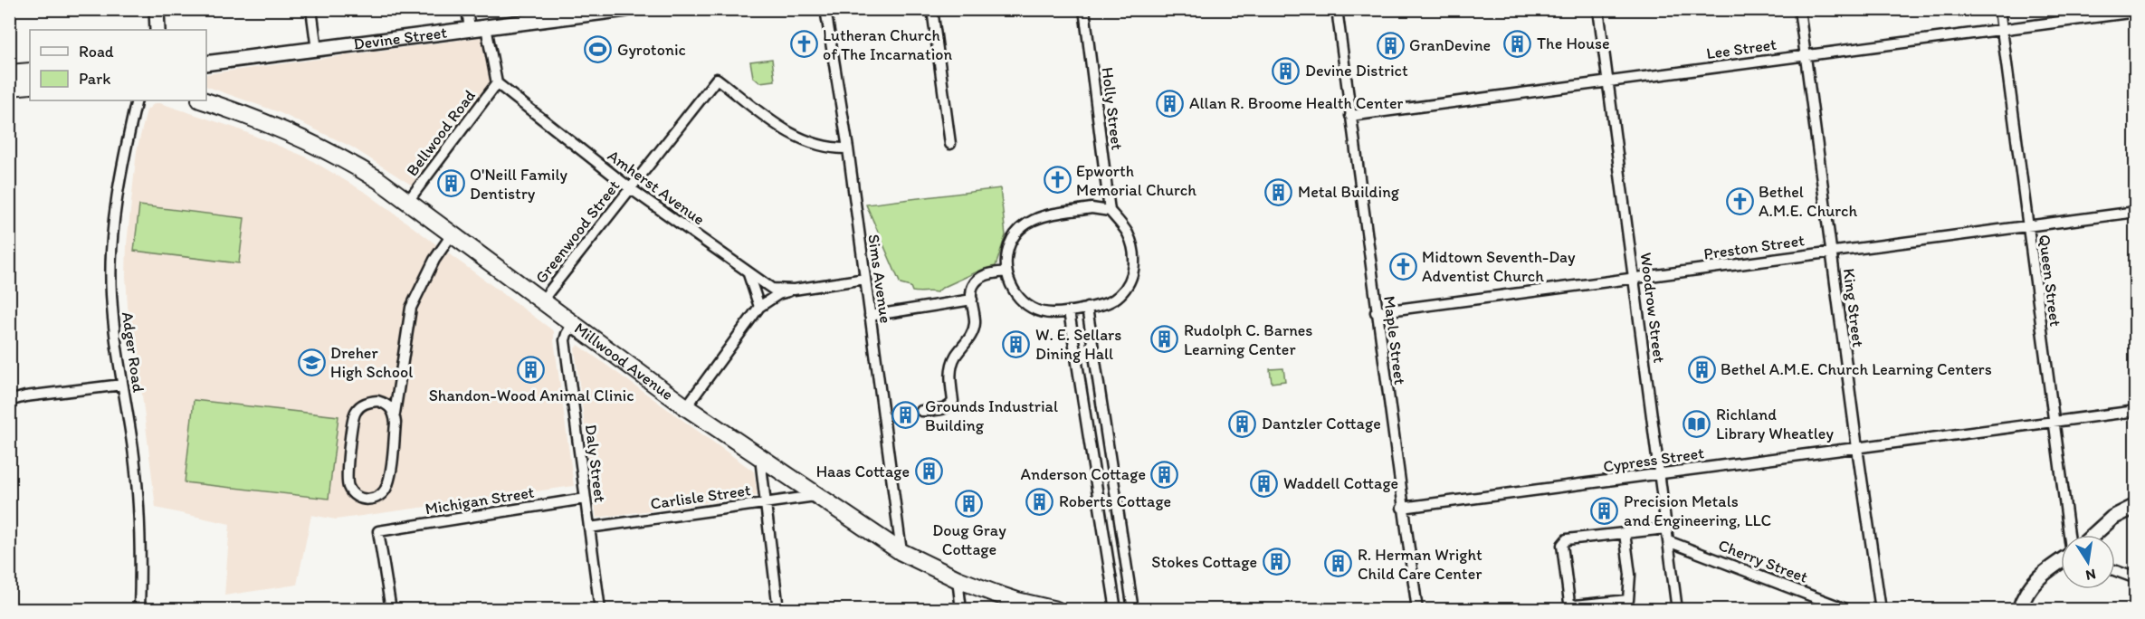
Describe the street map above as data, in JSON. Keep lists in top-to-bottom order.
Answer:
{
  "streets": {
    "main road": ["Devine Street", "Millwood Avenue"],
    "street": [
      "Lee Street",
      "Holly Street",
      "Bellwood Road",
      "Amherst Avenue",
      "Greenwood Street",
      "Preston Street",
      "Sims Avenue",
      "Queen Street",
      "Woodrow Street",
      "King Street",
      "Maple Street",
      "Adger Road",
      "Cypress Street",
      "Daly Street",
      "Carlisle Street",
      "Michigan Street",
      "Cherry Street"
    ]
  },
  "crossings": [
    ["Lee Street", "Queen Street"],
    ["Lee Street", "Woodrow Street"],
    ["Lee Street", "King Street"],
    ["Lee Street", "Maple Street"],
    ["Bellwood Road", "Amherst Avenue"],
    ["Bellwood Road", "Millwood Avenue"],
    ["Amherst Avenue", "Greenwood Street"],
    ["Amherst Avenue", "Sims Avenue"],
    ["Greenwood Street", "Sims Avenue"],
    ["Greenwood Street", "Millwood Avenue"],
    ["Preston Street", "Queen Street"],
    ["Preston Street", "Woodrow Street"],
    ["Preston Street", "King Street"],
    ["Preston Street", "Maple Street"],
    ["Sims Avenue", "Millwood Avenue"],
    ["Queen Street", "Cypress Street"],
    ["Woodrow Street", "Cypress Street"],
    ["Woodrow Street", "Cherry Street"],
    ["King Street", "Cypress Street"],
    ["Maple Street", "Cypress Street"],
    ["Millwood Avenue", "Daly Street"],
    ["Millwood Avenue", "Carlisle Street"],
    ["Daly Street", "Carlisle Street"],
    ["Daly Street", "Michigan Street"]
  ],
  "places": {
    "building": [
      "The House",
      "GranDevine",
      "Devine District",
      "Allan R. Broome Health Center",
      "O'Neill Family Dentistry",
      "Metal Building",
      "Rudolph C. Barnes Learning Center",
      "W. E. Sellars Dining Hall",
      "Shandon-Wood Animal Clinic",
      "Bethel A.M.E. Church Learning Centers",
      "Grounds Industrial Building",
      "Dantzler Cottage",
      "Haas Cottage",
      "Anderson Cottage",
      "Waddell Cottage",
      "Roberts Cottage",
      "Doug Gray Cottage",
      "Precision Metals and Engineering, LLC",
      "Stokes Cottage",
      "R. Herman Wright Child Care Center"
    ],
    "church": [
      "Lutheran Church of The Incarnation",
      "Epworth Memorial Church",
      "Bethel A.M.E. Church",
      "Midtown Seventh-Day Adventist Church"
    ],
    "sports": ["Gyrotonic"],
    "school or university": ["Dreher High School"],
    "library": ["Richland Library Wheatley"]
  },
  "legend": ["Road", "Park"],
  "north": "bottom"
}
